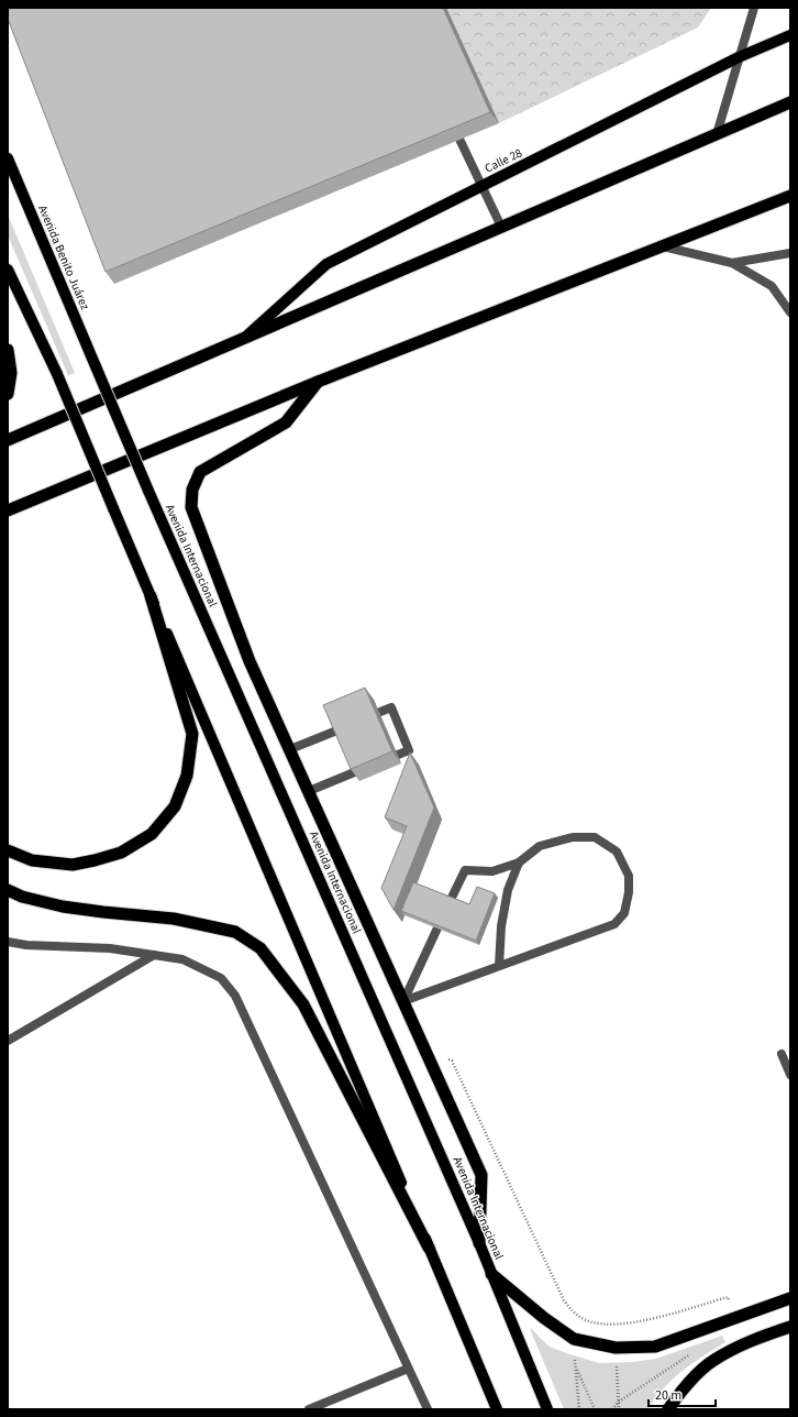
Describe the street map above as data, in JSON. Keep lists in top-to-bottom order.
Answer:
{
  "streets": {
    "main road": ["Calle 28", "Avenida Benito Juárez", "Avenida Internacional"]
  },
  "crossings": [
    ["Avenida Benito Juárez", "Avenida Internacional"]
  ],
  "scale_bar": "20 m"
}
